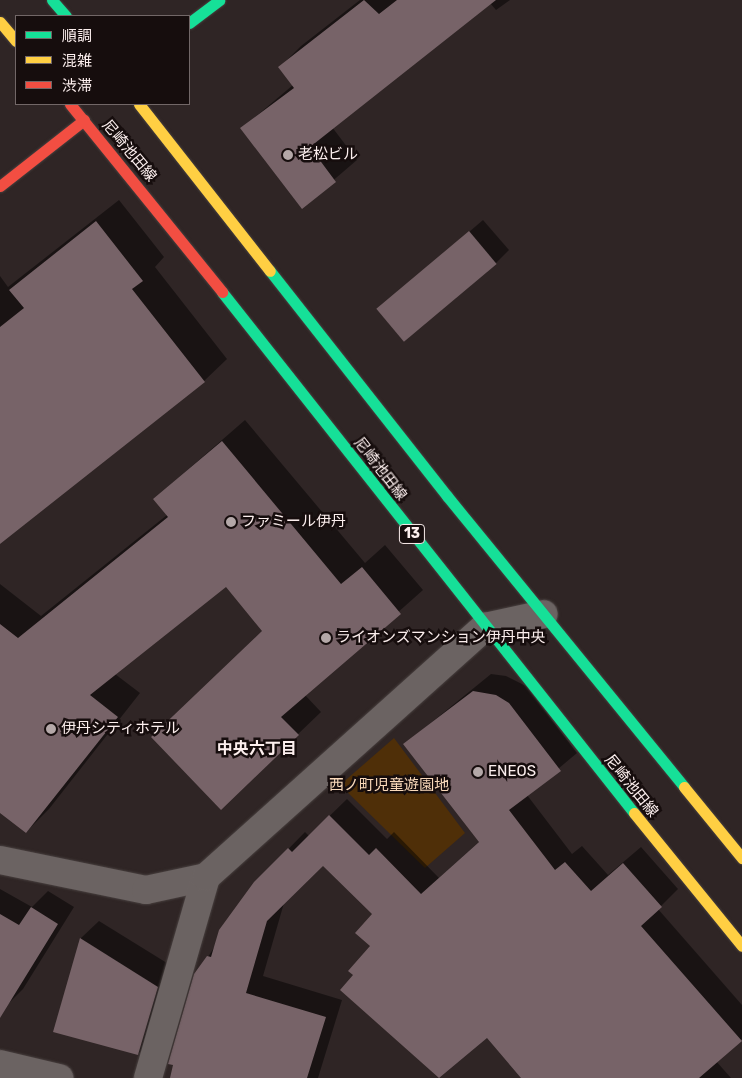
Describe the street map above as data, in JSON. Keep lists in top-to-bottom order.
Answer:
{
  "streets": {
    "main road": ["尼崎池田線", "13"]
  },
  "districts": ["中央六丁目"],
  "parks": ["西ノ町児童遊園地"],
  "places": [
    "老松ビル",
    "ファミール伊丹",
    "ライオンズマンション伊丹中央",
    "伊丹シティホテル",
    "ENEOS"
  ],
  "legend": ["順調", "混雑", "渋滞"]
}
